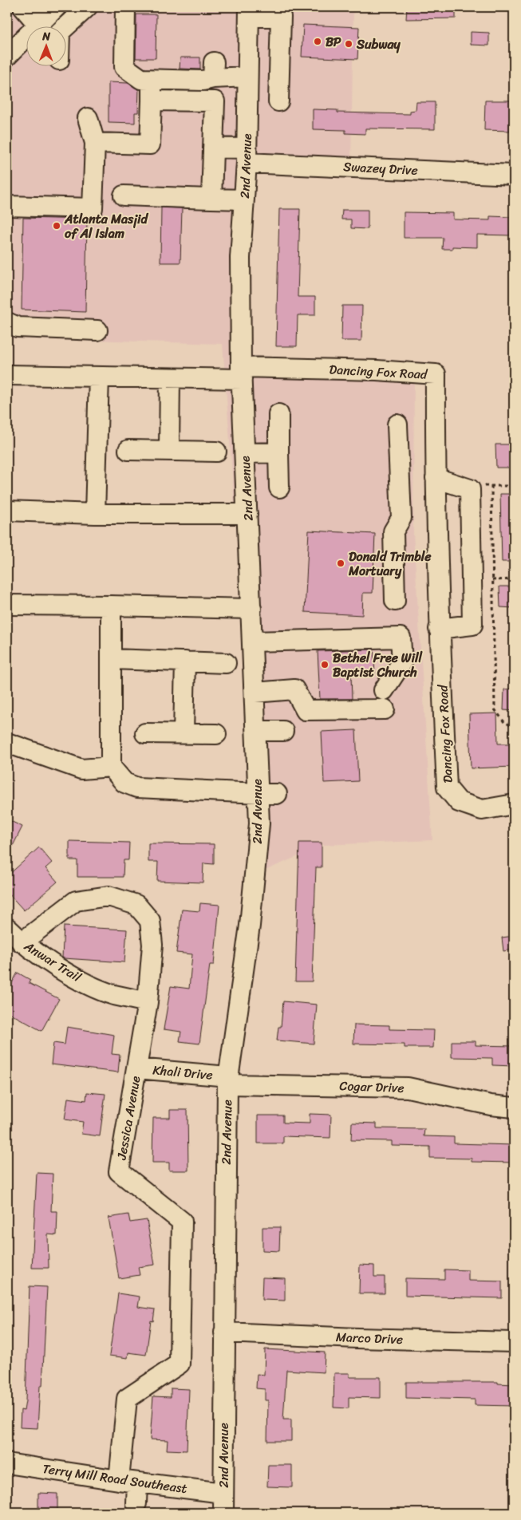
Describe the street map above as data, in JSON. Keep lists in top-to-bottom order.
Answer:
{
  "streets": {
    "street": [
      "2nd Avenue",
      "Swazey Drive",
      "Dancing Fox Road",
      "Anwar Trail",
      "Khali Drive",
      "Cogar Drive",
      "Jessica Avenue",
      "Marco Drive",
      "Terry Mill Road Southeast"
    ]
  },
  "crossings": [
    ["2nd Avenue", "Swazey Drive"],
    ["2nd Avenue", "Dancing Fox Road"],
    ["2nd Avenue", "Khali Drive"],
    ["2nd Avenue", "Cogar Drive"],
    ["2nd Avenue", "Marco Drive"],
    ["2nd Avenue", "Terry Mill Road Southeast"],
    ["Anwar Trail", "Jessica Avenue"],
    ["Khali Drive", "Cogar Drive"],
    ["Khali Drive", "Jessica Avenue"],
    ["Jessica Avenue", "Terry Mill Road Southeast"]
  ],
  "places": [
    "BP",
    "Subway",
    "Atlanta Masjid of Al Islam",
    "Donald Trimble Mortuary",
    "Bethel Free Will Baptist Church"
  ],
  "north": "top"
}
